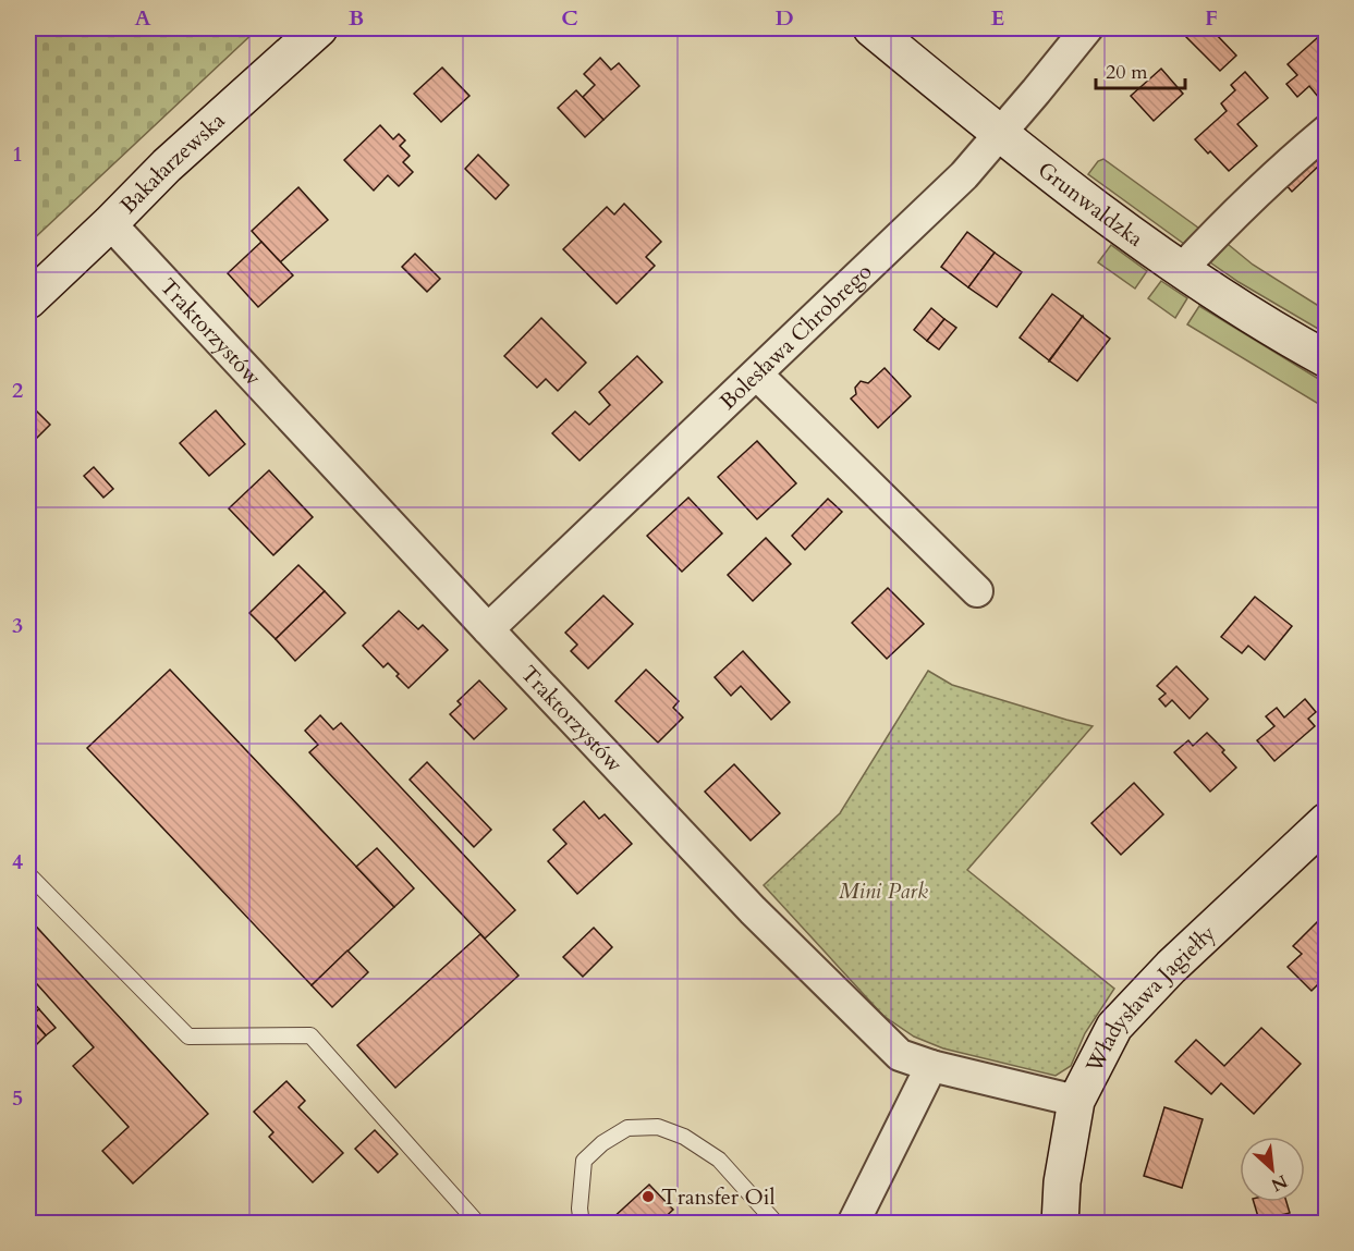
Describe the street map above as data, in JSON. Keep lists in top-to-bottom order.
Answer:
{
  "streets": {
    "street": [
      "Bakałarzewska",
      "Grunwaldzka",
      "Traktorzystów",
      "Bolesława Chrobrego",
      "Władysława Jagiełły"
    ]
  },
  "crossings": [
    ["Bakałarzewska", "Traktorzystów"],
    ["Grunwaldzka", "Bolesława Chrobrego"],
    ["Traktorzystów", "Bolesława Chrobrego"],
    ["Traktorzystów", "Władysława Jagiełły"]
  ],
  "parks": ["Mini Park"],
  "places": ["Transfer Oil"],
  "scale_bar": "20 m",
  "north": "bottom right",
  "grid": {
    "columns": [
      "A",
      "B",
      "C",
      "D",
      "E",
      "F"
    ],
    "rows": [
      "1",
      "2",
      "3",
      "4",
      "5"
    ]
  }
}
